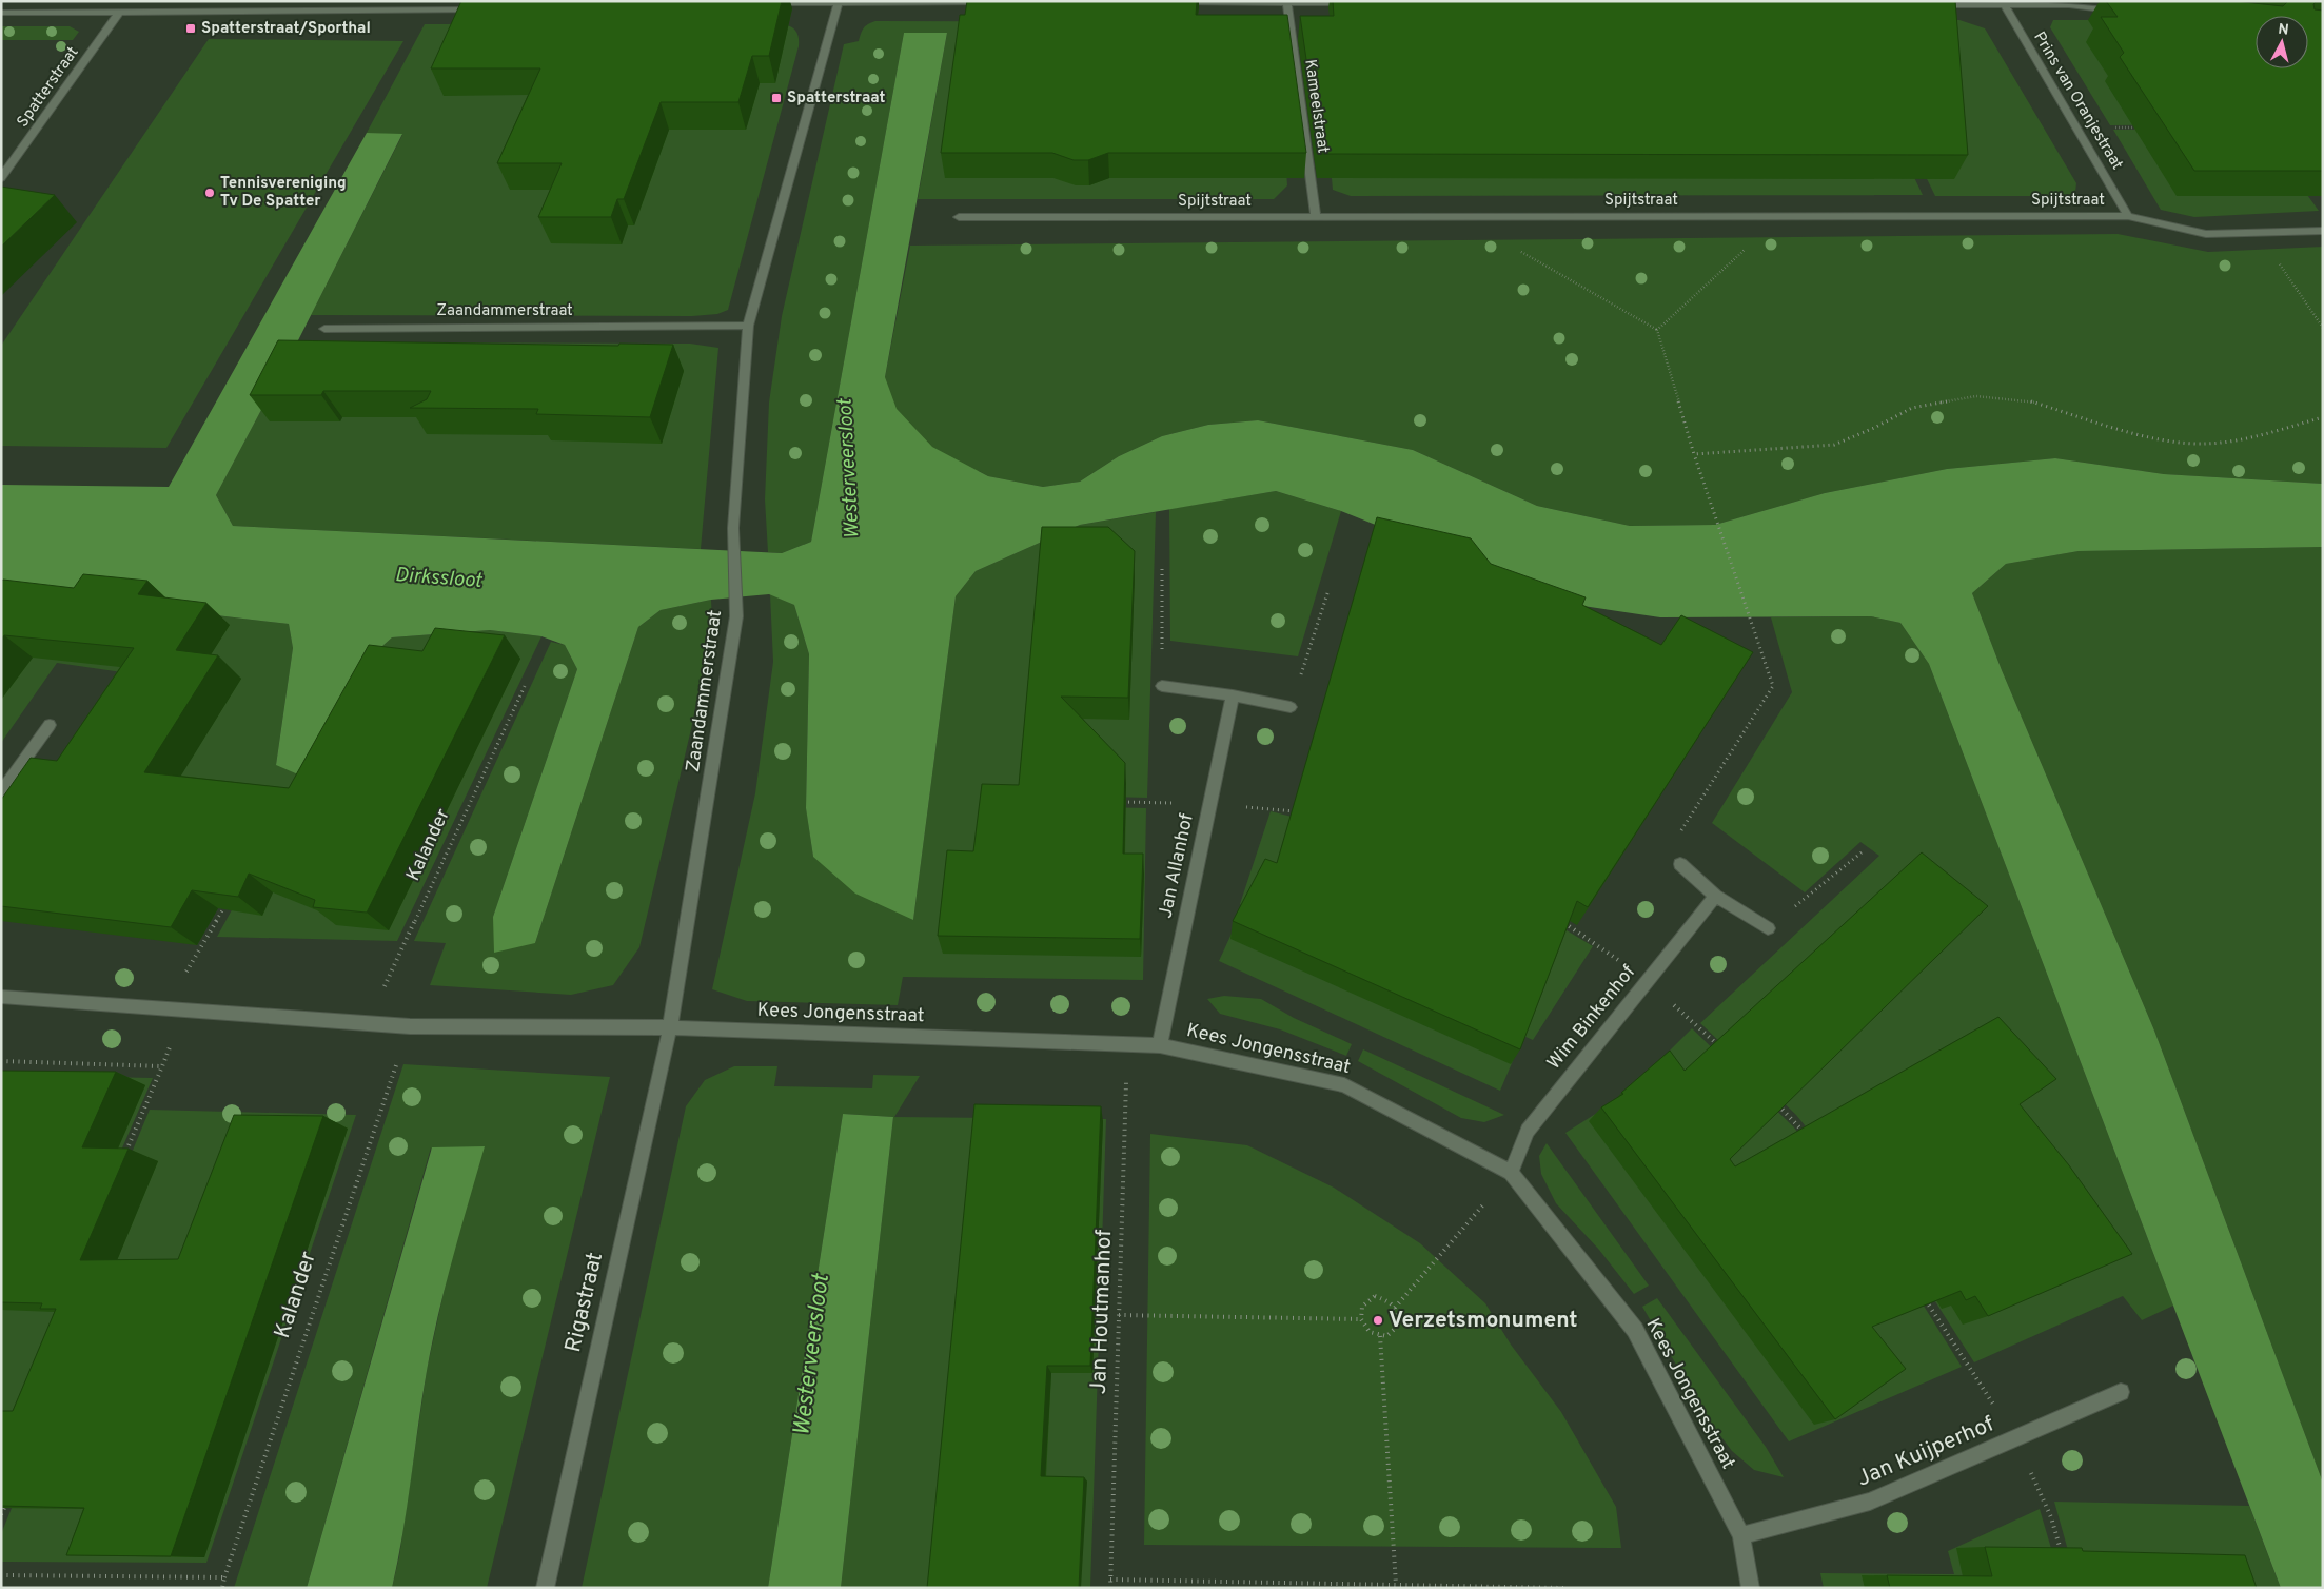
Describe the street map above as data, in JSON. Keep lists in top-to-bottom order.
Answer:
{
  "streets": {
    "street": [
      "Spatterstraat",
      "Prins van Oranjestraat",
      "Kameelstraat",
      "Spijtstraat",
      "Zaandammerstraat",
      "Jan Allanhof",
      "Kees Jongensstraat",
      "Wim Binkenhof",
      "Rigastraat",
      "Jan Kuijperhof"
    ],
    "path": ["Kalander", "Jan Houtmanhof"]
  },
  "crossings": [
    ["Prins van Oranjestraat", "Spijtstraat"],
    ["Kameelstraat", "Spijtstraat"],
    ["Zaandammerstraat", "Kees Jongensstraat"],
    ["Zaandammerstraat", "Rigastraat"],
    ["Jan Allanhof", "Kees Jongensstraat"],
    ["Kees Jongensstraat", "Wim Binkenhof"],
    ["Kees Jongensstraat", "Rigastraat"],
    ["Kees Jongensstraat", "Jan Houtmanhof"],
    ["Kees Jongensstraat", "Jan Kuijperhof"]
  ],
  "water": ["Westerveersloot", "Dirkssloot"],
  "places": {
    "transit": ["Spatterstraat/Sporthal", "Spatterstraat"],
    "other": ["Tennisvereniging Tv De Spatter", "Verzetsmonument"]
  },
  "north": "top"
}
